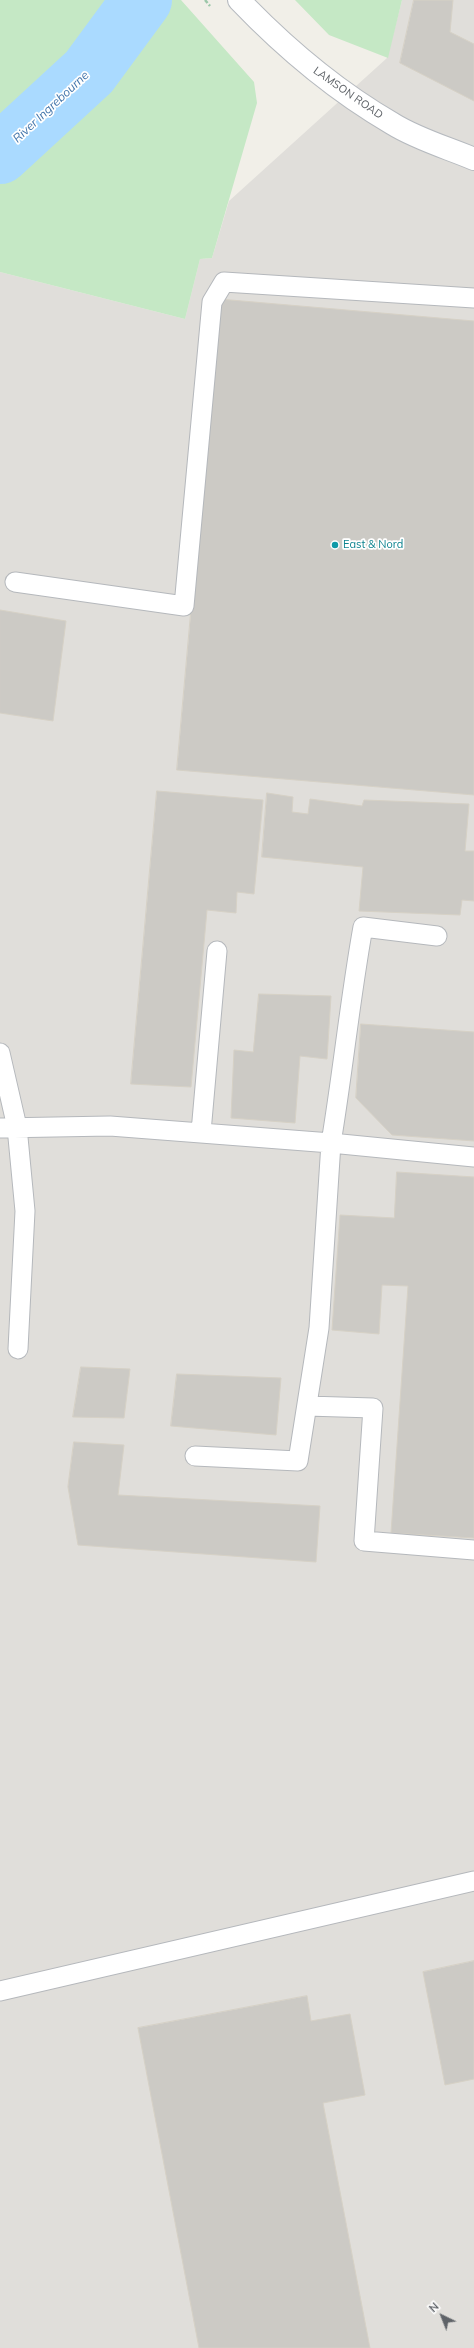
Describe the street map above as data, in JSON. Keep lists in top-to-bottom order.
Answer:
{
  "streets": {
    "street": ["LAMSON ROAD"]
  },
  "water": ["River Ingrebourne"],
  "places": ["East & Nord"],
  "north": "top left"
}
